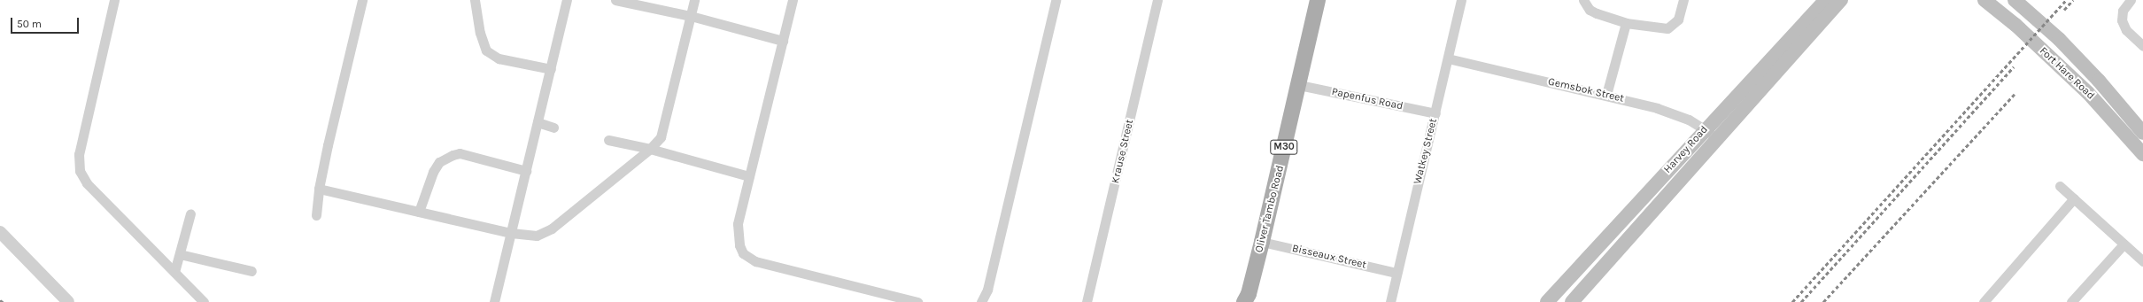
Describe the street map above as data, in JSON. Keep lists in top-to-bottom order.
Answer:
{
  "streets": {
    "main road": [
      "Fort Hare Road",
      "M30",
      "Harvey Road",
      "Oliver Tambo Road"
    ],
    "street": [
      "Gemsbok Street",
      "Papenfus Road",
      "Krause Street",
      "Watkey Street",
      "Bisseaux Street"
    ]
  },
  "crossings": [
    ["Gemsbok Street", "Harvey Road"],
    ["Gemsbok Street", "Watkey Street"],
    ["Papenfus Road", "Watkey Street"],
    ["Papenfus Road", "Oliver Tambo Road"],
    ["Watkey Street", "Bisseaux Street"],
    ["Oliver Tambo Road", "Bisseaux Street"]
  ],
  "scale_bar": "50 m"
}
